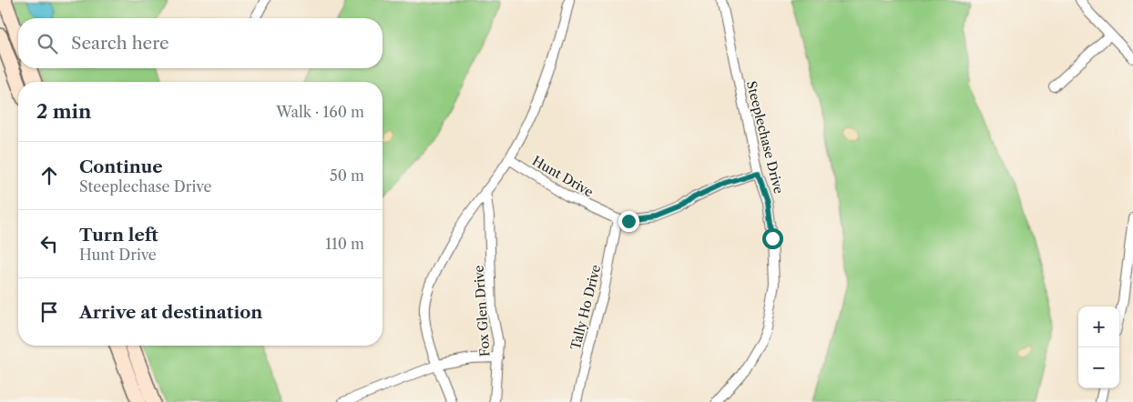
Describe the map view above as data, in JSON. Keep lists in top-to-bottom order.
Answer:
{
  "streets": {
    "street": [
      "Steeplechase Drive",
      "Hunt Drive",
      "Tally Ho Drive",
      "Fox Glen Drive"
    ]
  },
  "crossings": [
    ["Steeplechase Drive", "Hunt Drive"],
    ["Hunt Drive", "Tally Ho Drive"]
  ],
  "page": {
    "search": "Search here",
    "heading": ["2 min", "Walk · 160 m"],
    "list": [
      ["Continue", "Steeplechase Drive", "50 m"],
      ["Turn left", "Hunt Drive", "110 m"],
      "Arrive at destination"
    ],
    "map_buttons": ["+", "−"]
  }
}
